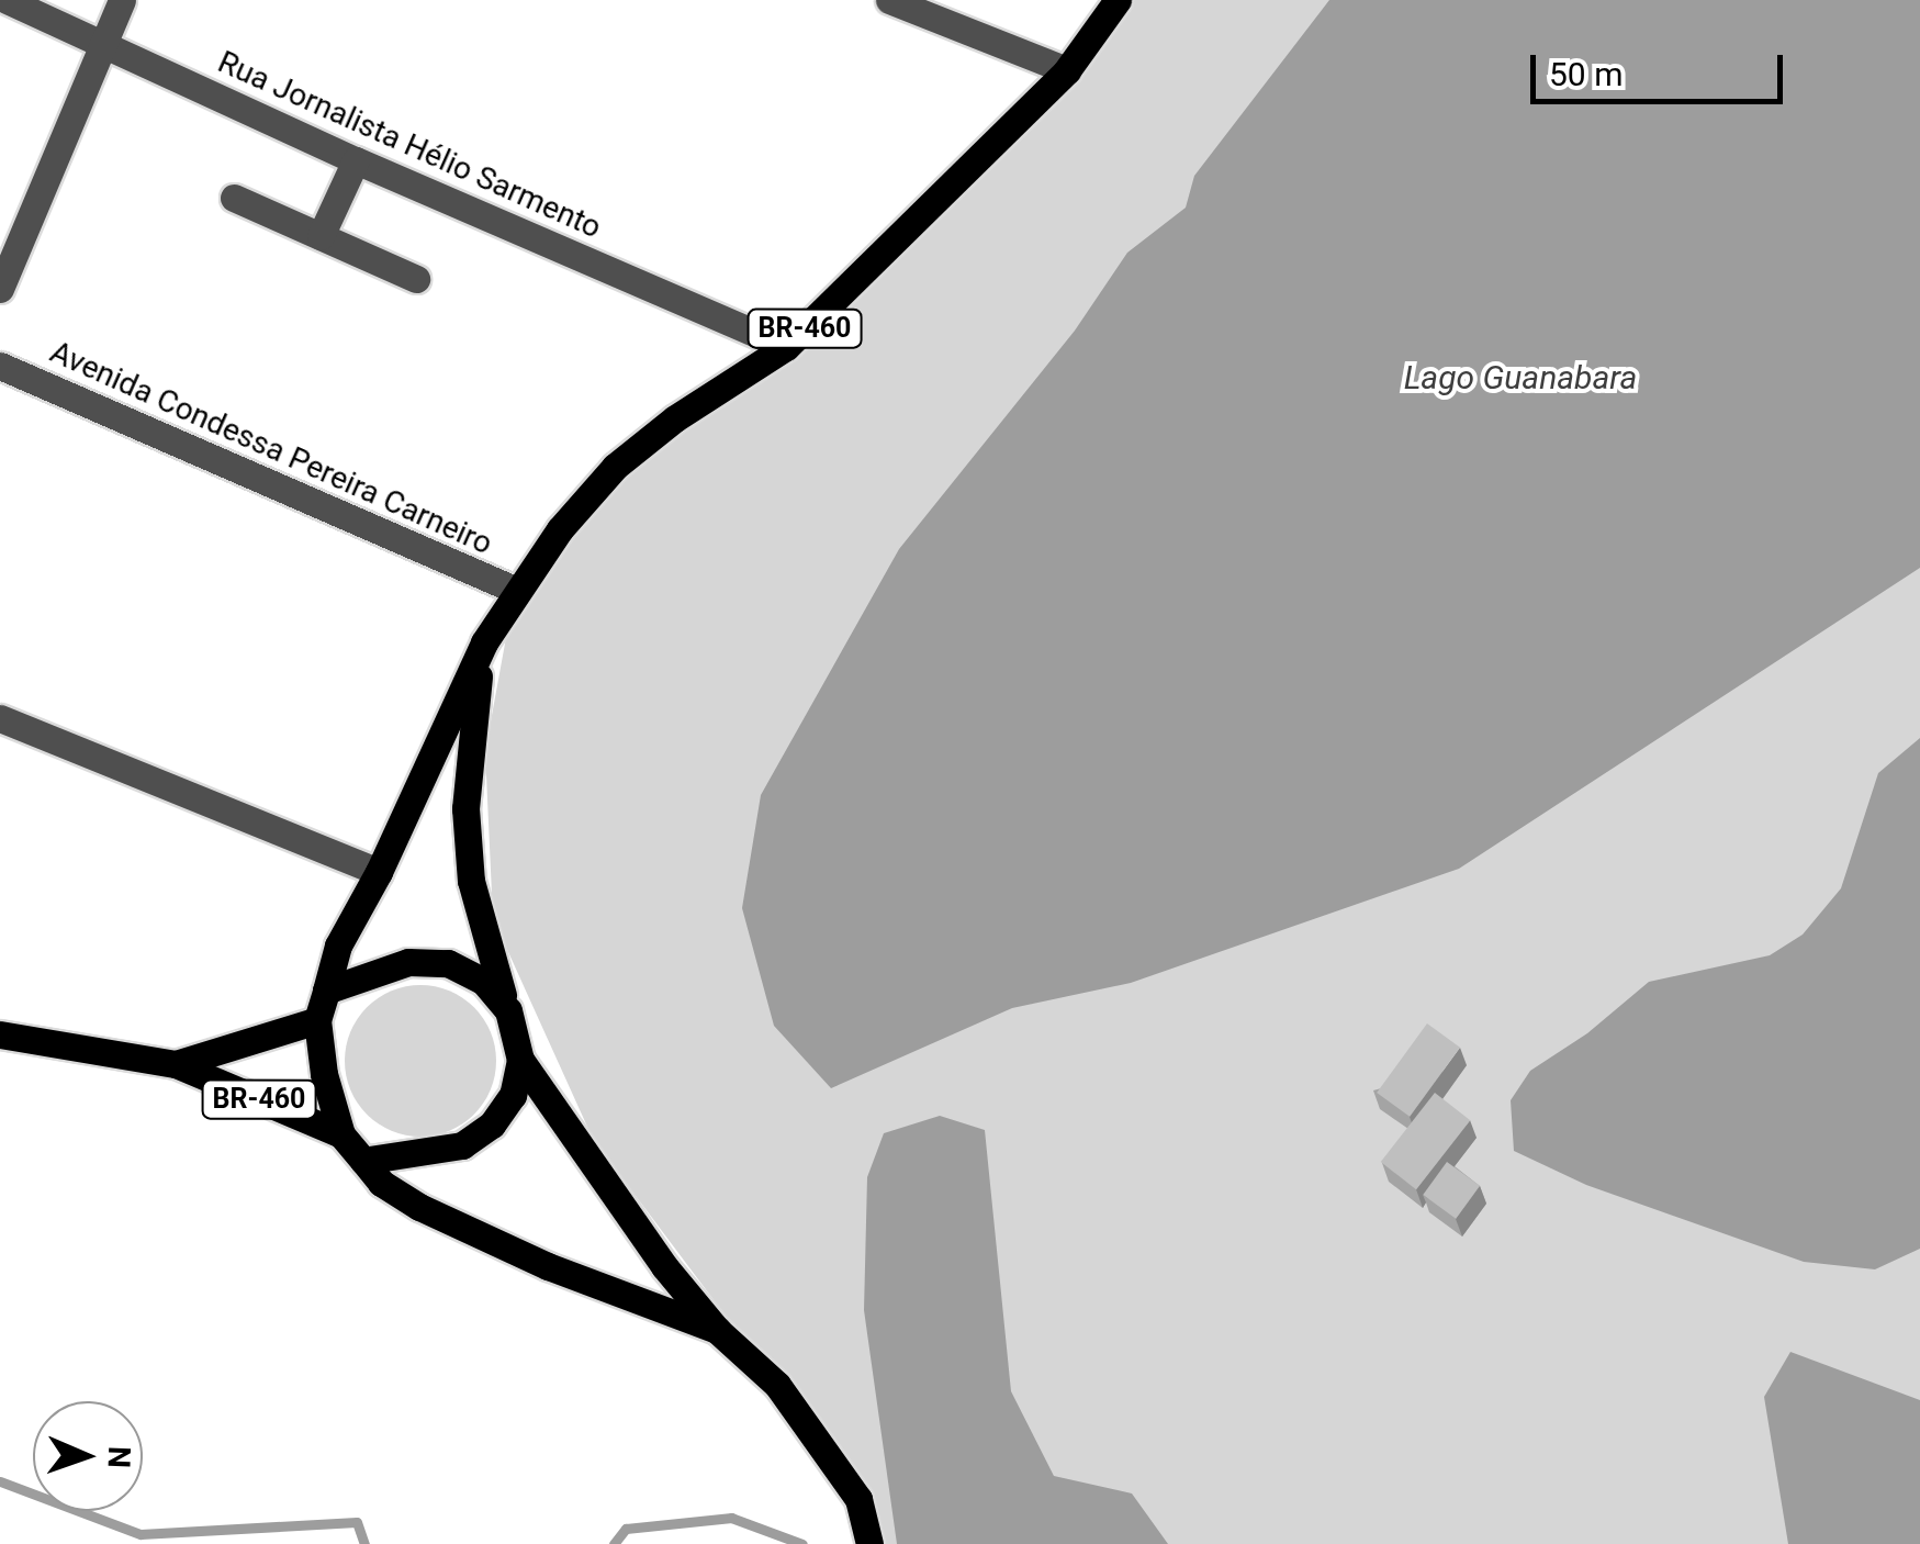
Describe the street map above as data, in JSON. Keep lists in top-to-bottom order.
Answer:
{
  "streets": {
    "main road": ["BR-460"],
    "street": ["Rua Jornalista Hélio Sarmento", "Avenida Condessa Pereira Carneiro"]
  },
  "crossings": [
    ["Rua Jornalista Hélio Sarmento", "BR-460"],
    ["BR-460", "Avenida Condessa Pereira Carneiro"]
  ],
  "water": ["Lago Guanabara"],
  "scale_bar": "50 m",
  "north": "right"
}
